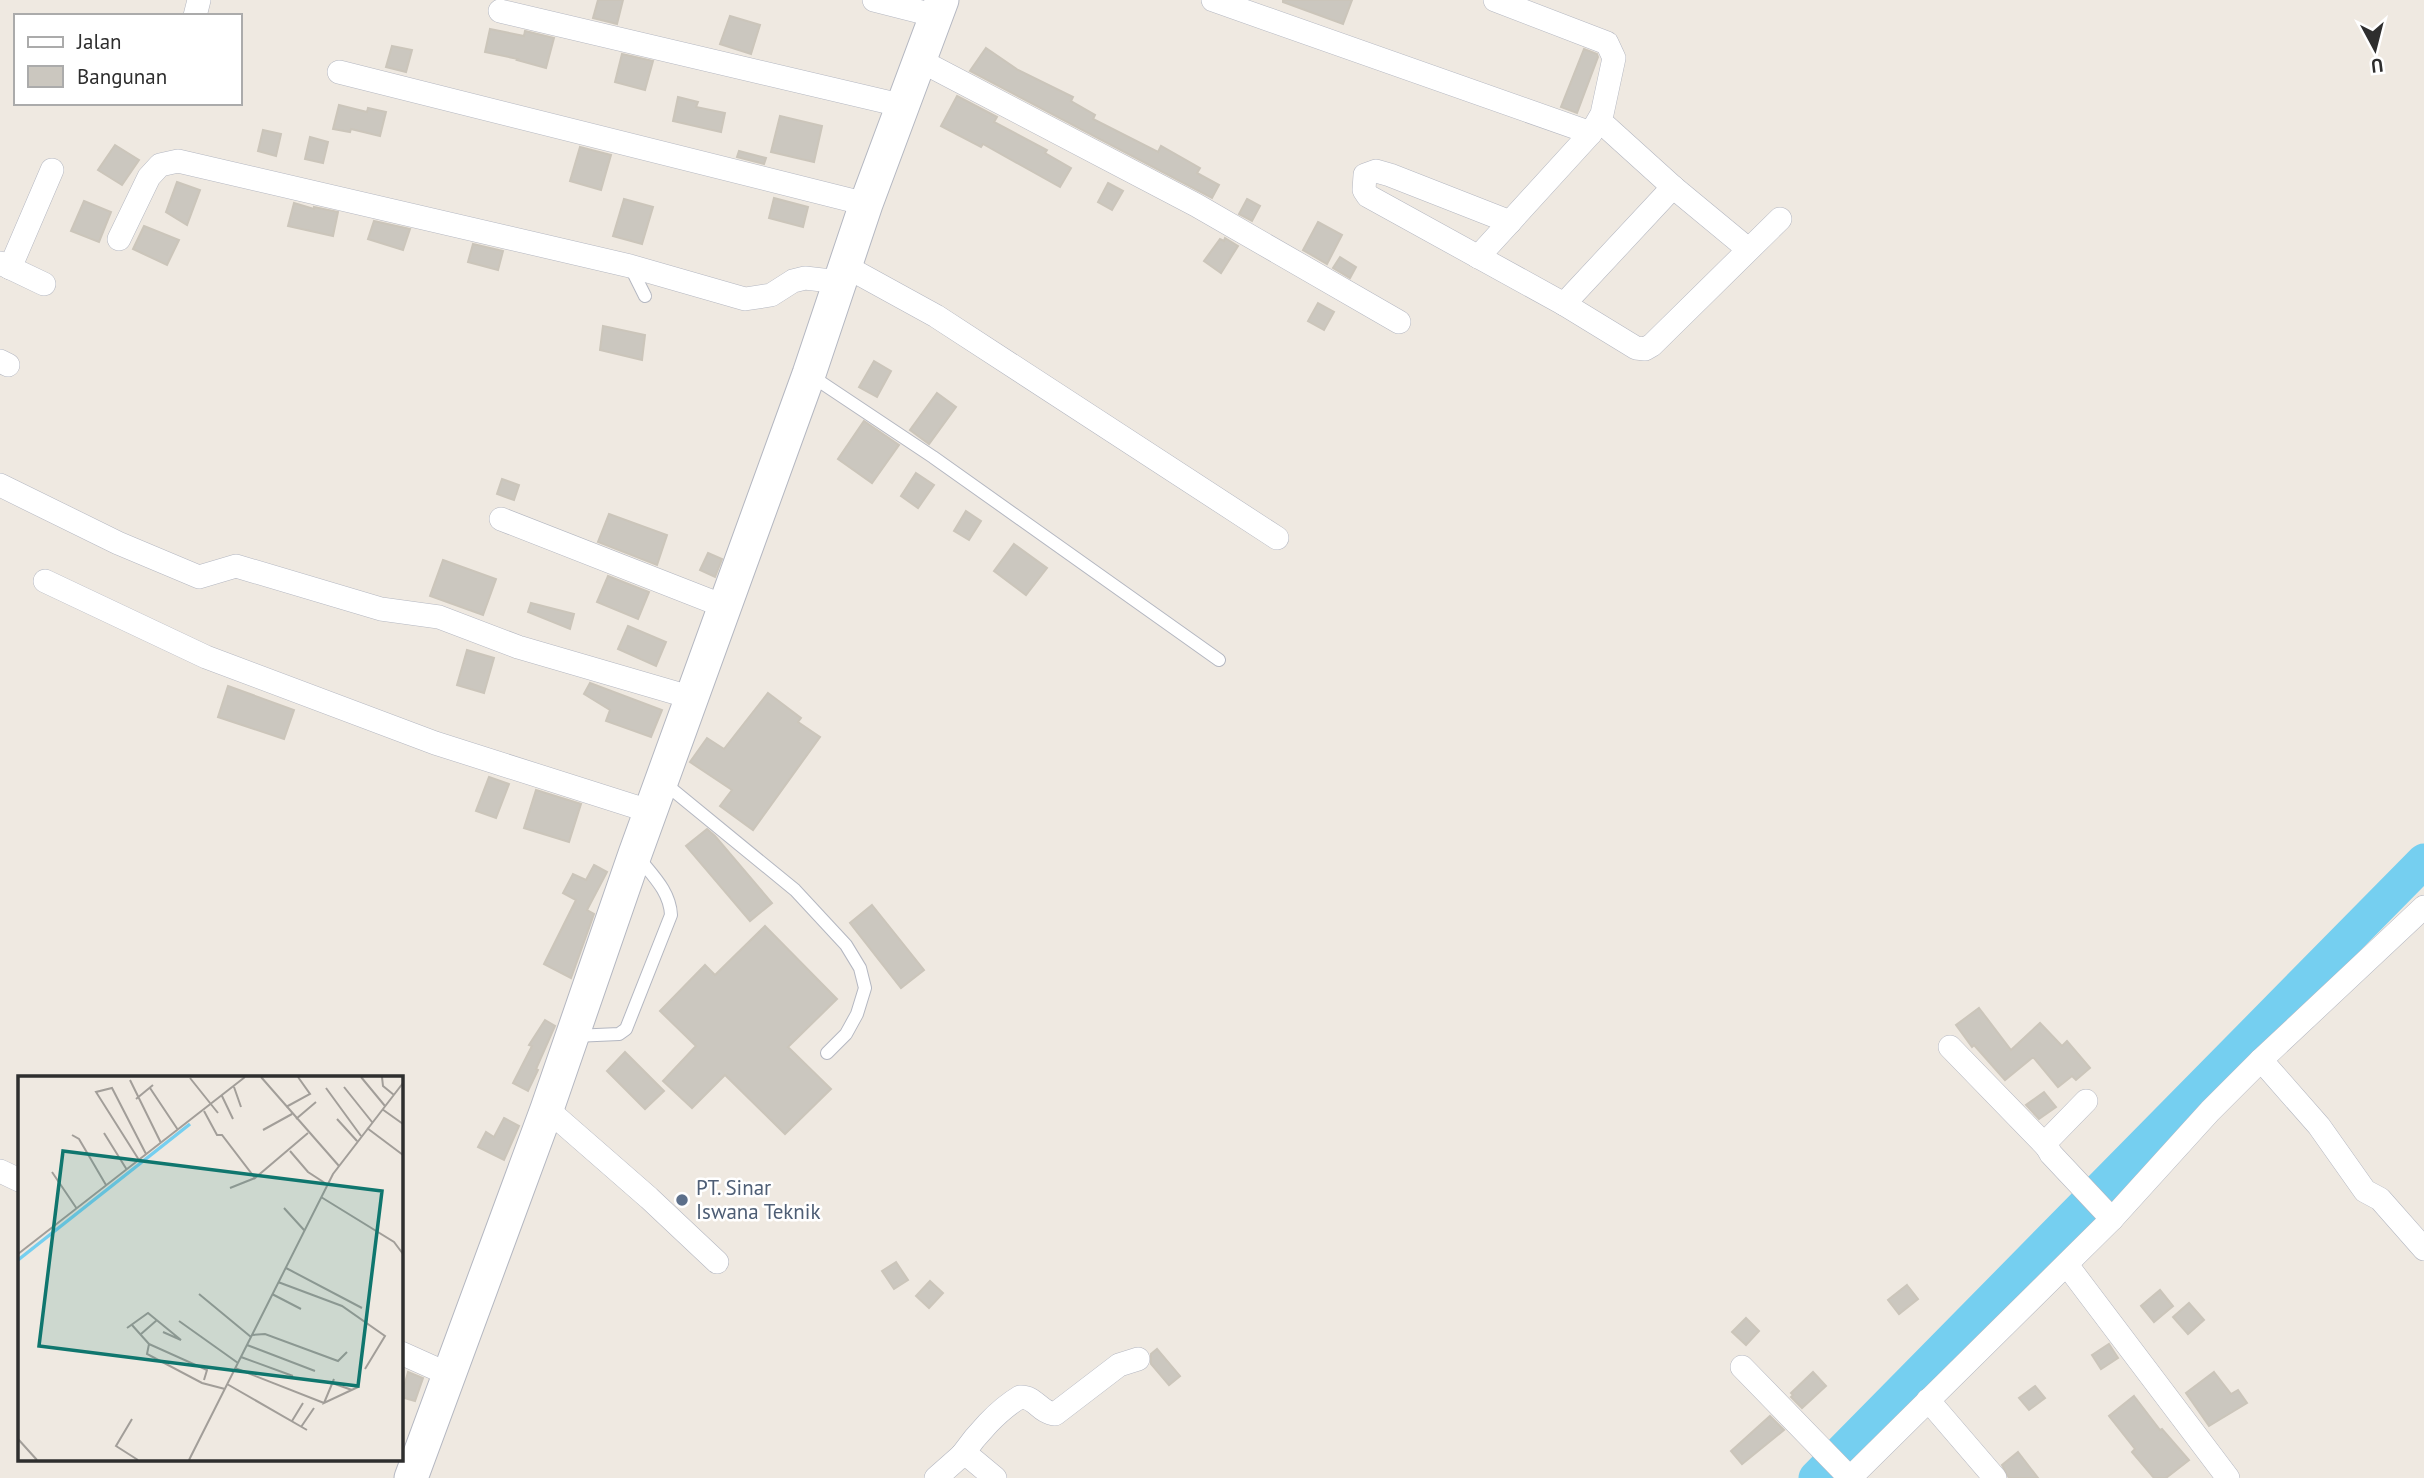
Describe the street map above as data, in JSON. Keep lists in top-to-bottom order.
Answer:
{
  "places": ["PT. Sinar Iswana Teknik"],
  "legend": ["Jalan", "Bangunan"],
  "north": "bottom"
}
